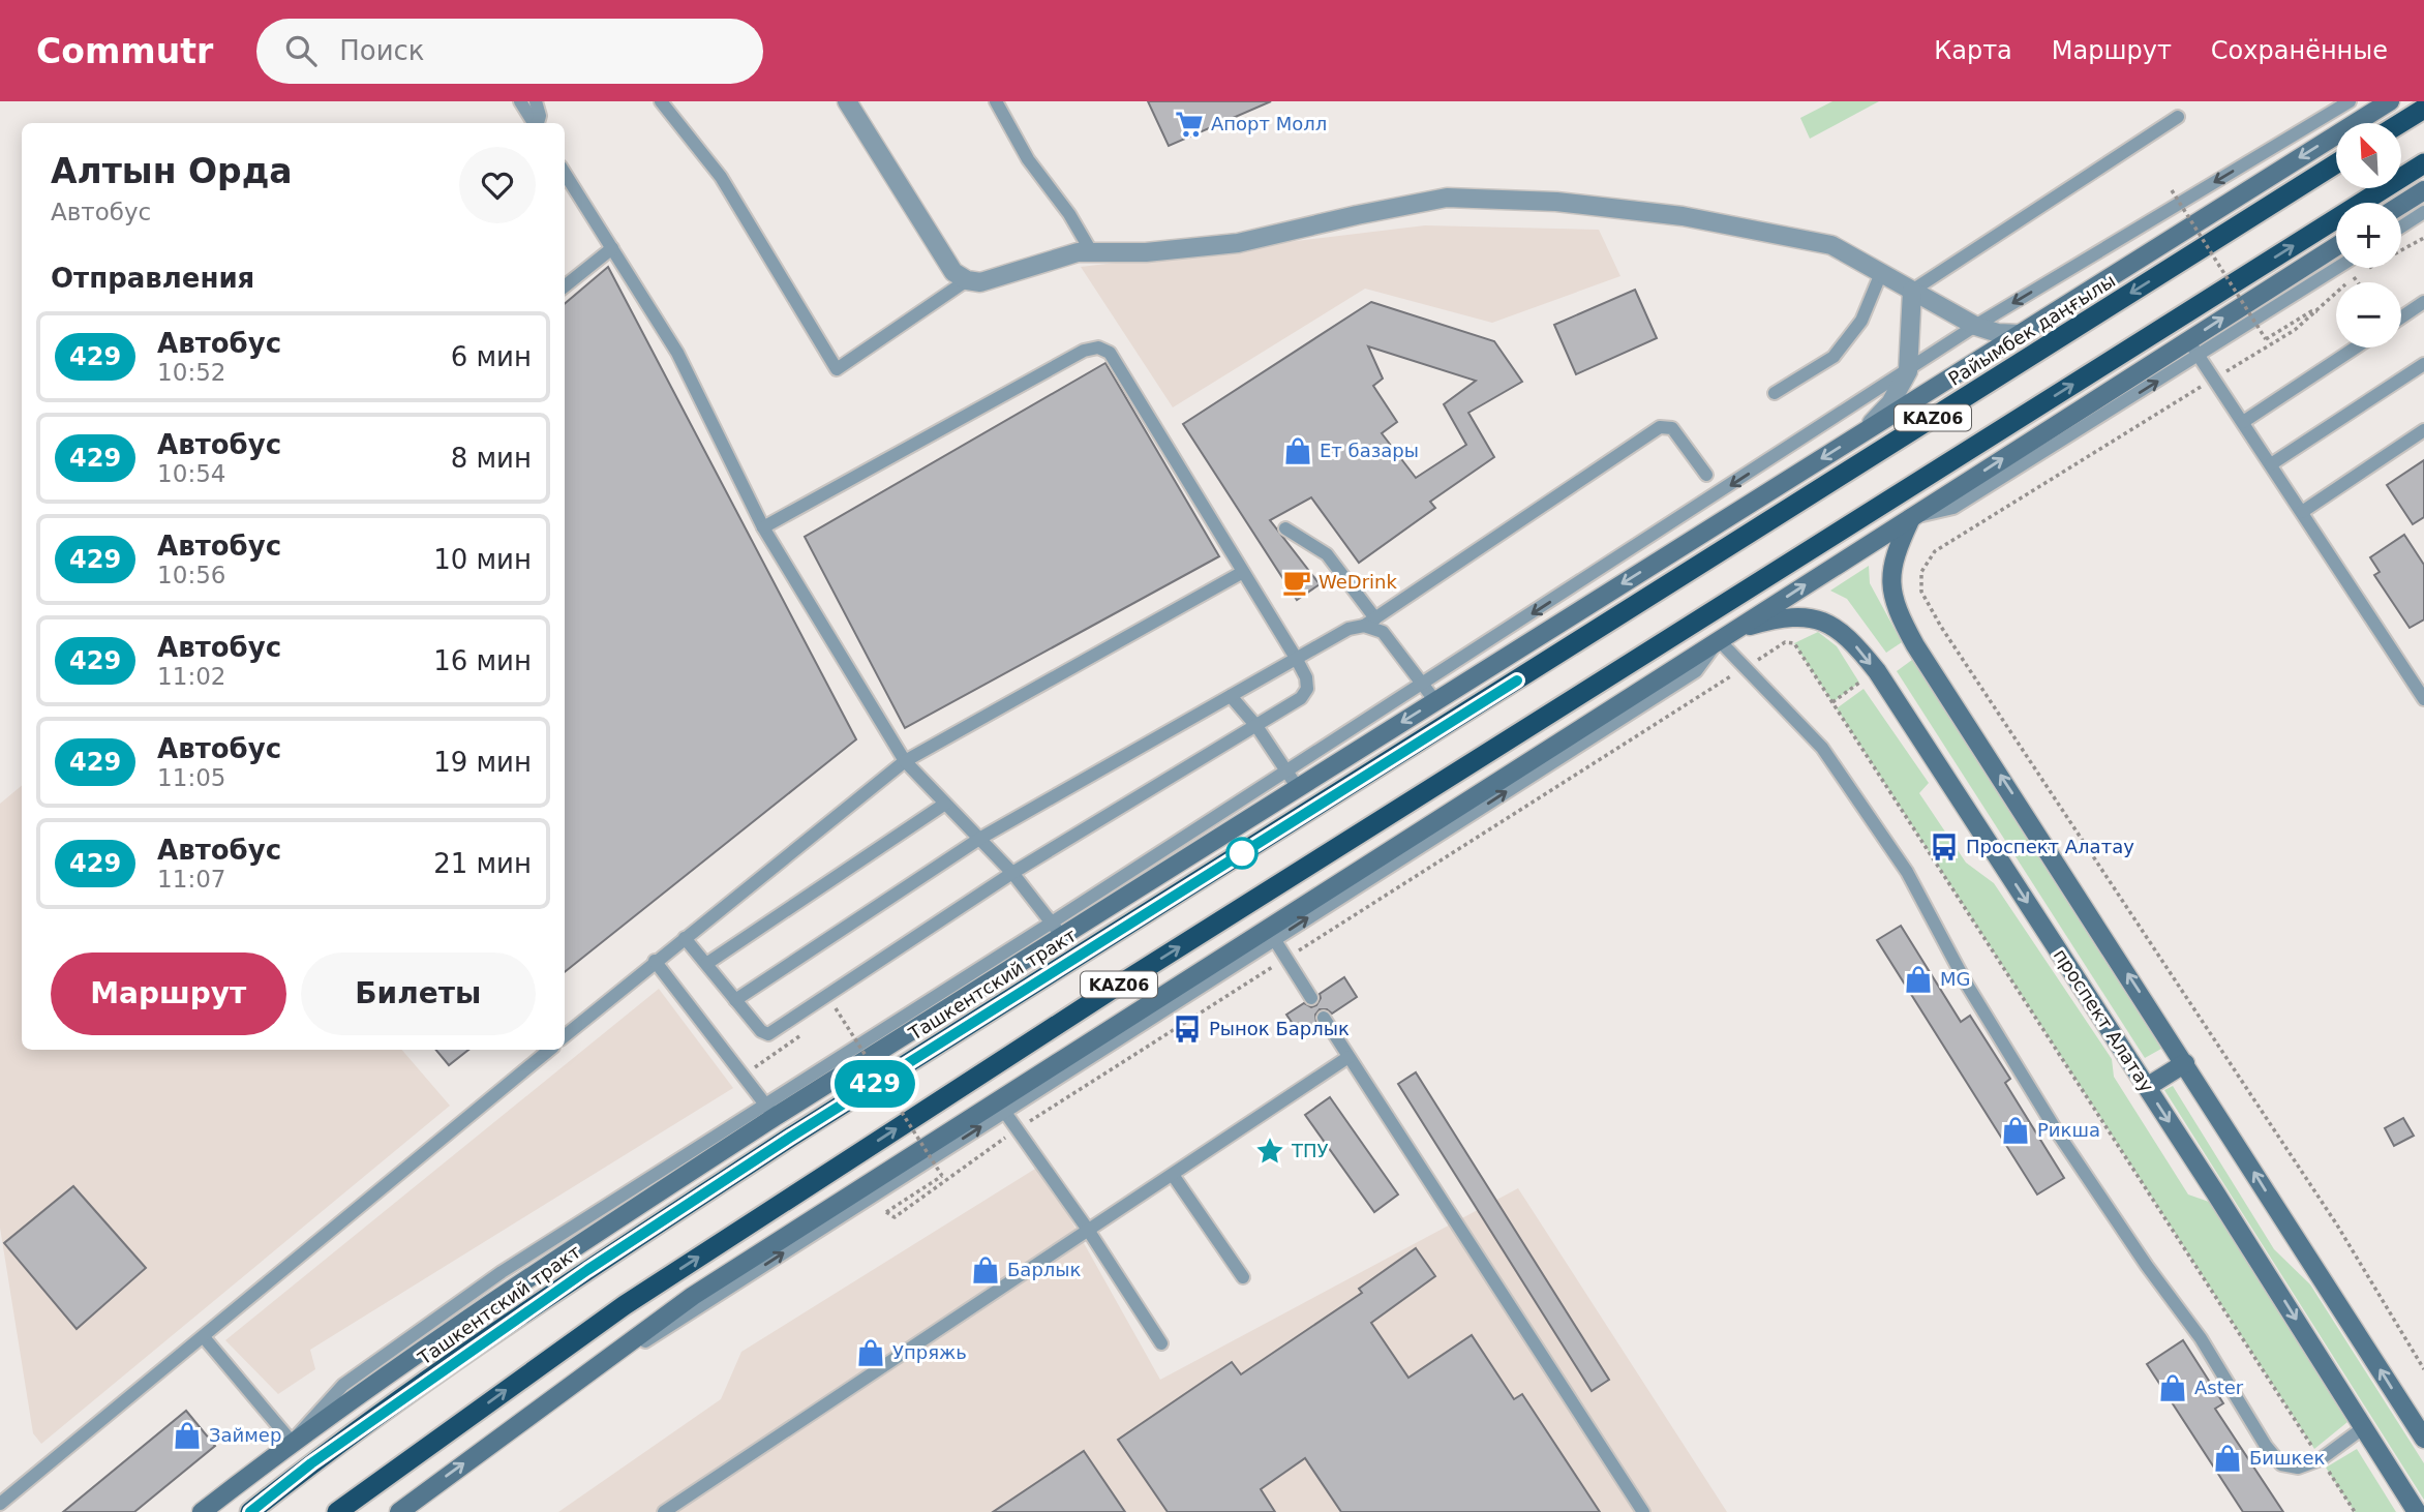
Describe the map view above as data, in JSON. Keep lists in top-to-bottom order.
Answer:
{
  "streets": {
    "highway": ["Райымбек даңғылы", "KАZ06", "Ташкентский тракт"],
    "main road": ["проспект Алатау"]
  },
  "crossings": [
    ["Райымбек даңғылы", "Ташкентский тракт"]
  ],
  "places": {
    "supermarket": ["Апорт Молл"],
    "shop": [
      "Ет базары",
      "MG",
      "Рикша",
      "Барлык",
      "Упряжь",
      "Aster",
      "Займер",
      "Бишкек"
    ],
    "cafe": ["WeDrink"],
    "bus stop": ["Проспект Алатау", "Рынок Барлык"],
    "place": ["ТПУ"]
  },
  "lines": ["bus line 429"],
  "north": "top left",
  "page": {
    "header": "Commutr",
    "search": "Поиск",
    "nav": ["Карта", "Маршрут", "Сохранённые"],
    "on_map": "429",
    "map_buttons": ["+", "−"],
    "heading": [
      ["Алтын Орда", "Автобус"],
      "Отправления"
    ],
    "list": [
      {
        "mark": "429",
        "name": "Автобус",
        "note": "10:52",
        "value": "6 мин"
      },
      {
        "mark": "429",
        "name": "Автобус",
        "note": "10:54",
        "value": "8 мин"
      },
      {
        "mark": "429",
        "name": "Автобус",
        "note": "10:56",
        "value": "10 мин"
      },
      {
        "mark": "429",
        "name": "Автобус",
        "note": "11:02",
        "value": "16 мин"
      },
      {
        "mark": "429",
        "name": "Автобус",
        "note": "11:05",
        "value": "19 мин"
      },
      {
        "mark": "429",
        "name": "Автобус",
        "note": "11:07",
        "value": "21 мин"
      }
    ],
    "buttons": ["Маршрут", "Билеты"]
  }
}
